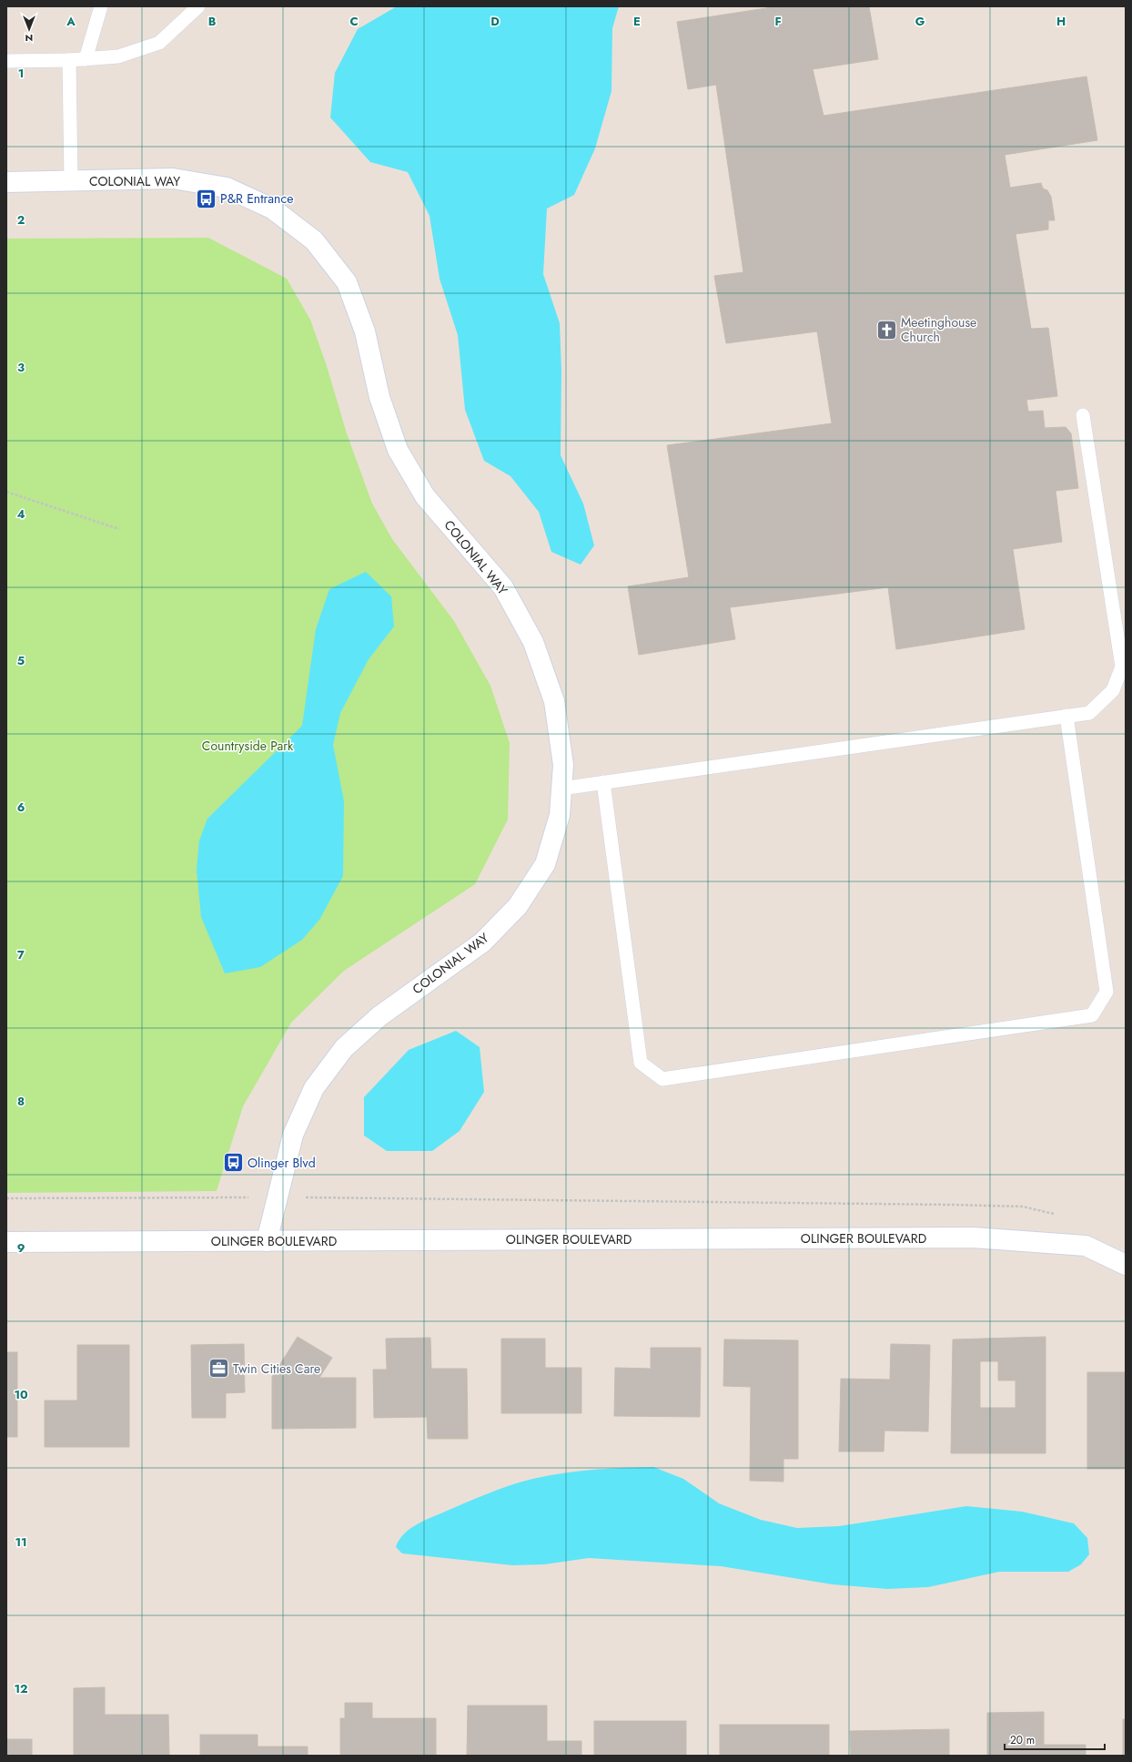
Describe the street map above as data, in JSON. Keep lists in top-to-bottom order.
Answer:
{
  "streets": {
    "street": ["COLONIAL WAY", "OLINGER BOULEVARD"]
  },
  "crossings": [
    ["COLONIAL WAY", "OLINGER BOULEVARD"]
  ],
  "parks": ["Countryside Park"],
  "places": {
    "bus stop": ["P&R Entrance", "Olinger Blvd"],
    "church": ["Meetinghouse Church"],
    "office": ["Twin Cities Care"]
  },
  "scale_bar": "20 m",
  "north": "bottom",
  "grid": {
    "columns": [
      "A",
      "B",
      "C",
      "D",
      "E",
      "F",
      "G",
      "H"
    ],
    "rows": [
      "1",
      "2",
      "3",
      "4",
      "5",
      "6",
      "7",
      "8",
      "9",
      "10",
      "11",
      "12"
    ]
  }
}
